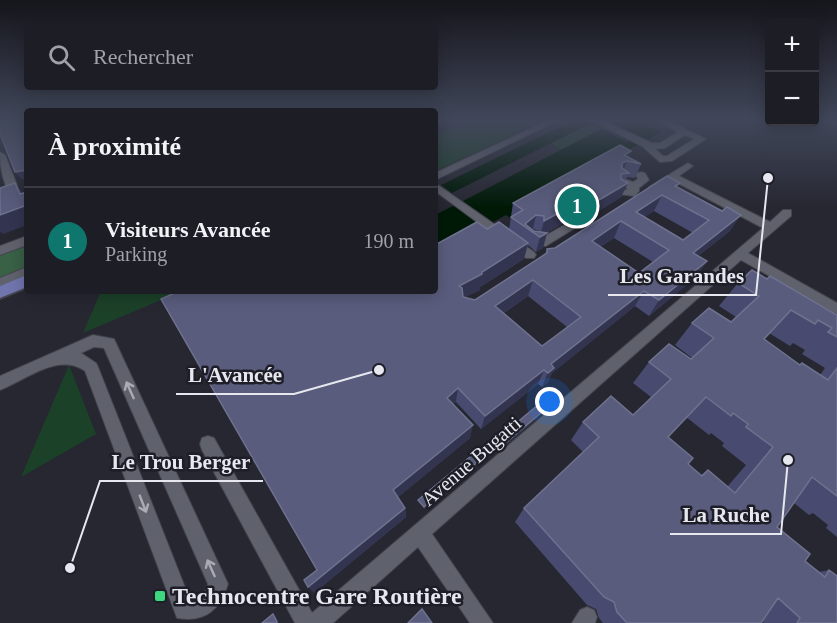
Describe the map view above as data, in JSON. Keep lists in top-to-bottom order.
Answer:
{
  "streets": {
    "street": ["Avenue Bugatti"]
  },
  "places": {
    "other": [
      "Les Garandes",
      "L'Avancée",
      "La Ruche",
      "Le Trou Berger"
    ],
    "transit": ["Technocentre Gare Routière"]
  },
  "page": {
    "map_buttons": ["+", "−"],
    "search": "Rechercher",
    "heading": "À proximité",
    "pins": "1",
    "list": [
      {
        "mark": "1",
        "name": "Visiteurs Avancée",
        "note": "Parking",
        "value": "190 m"
      }
    ]
  }
}
